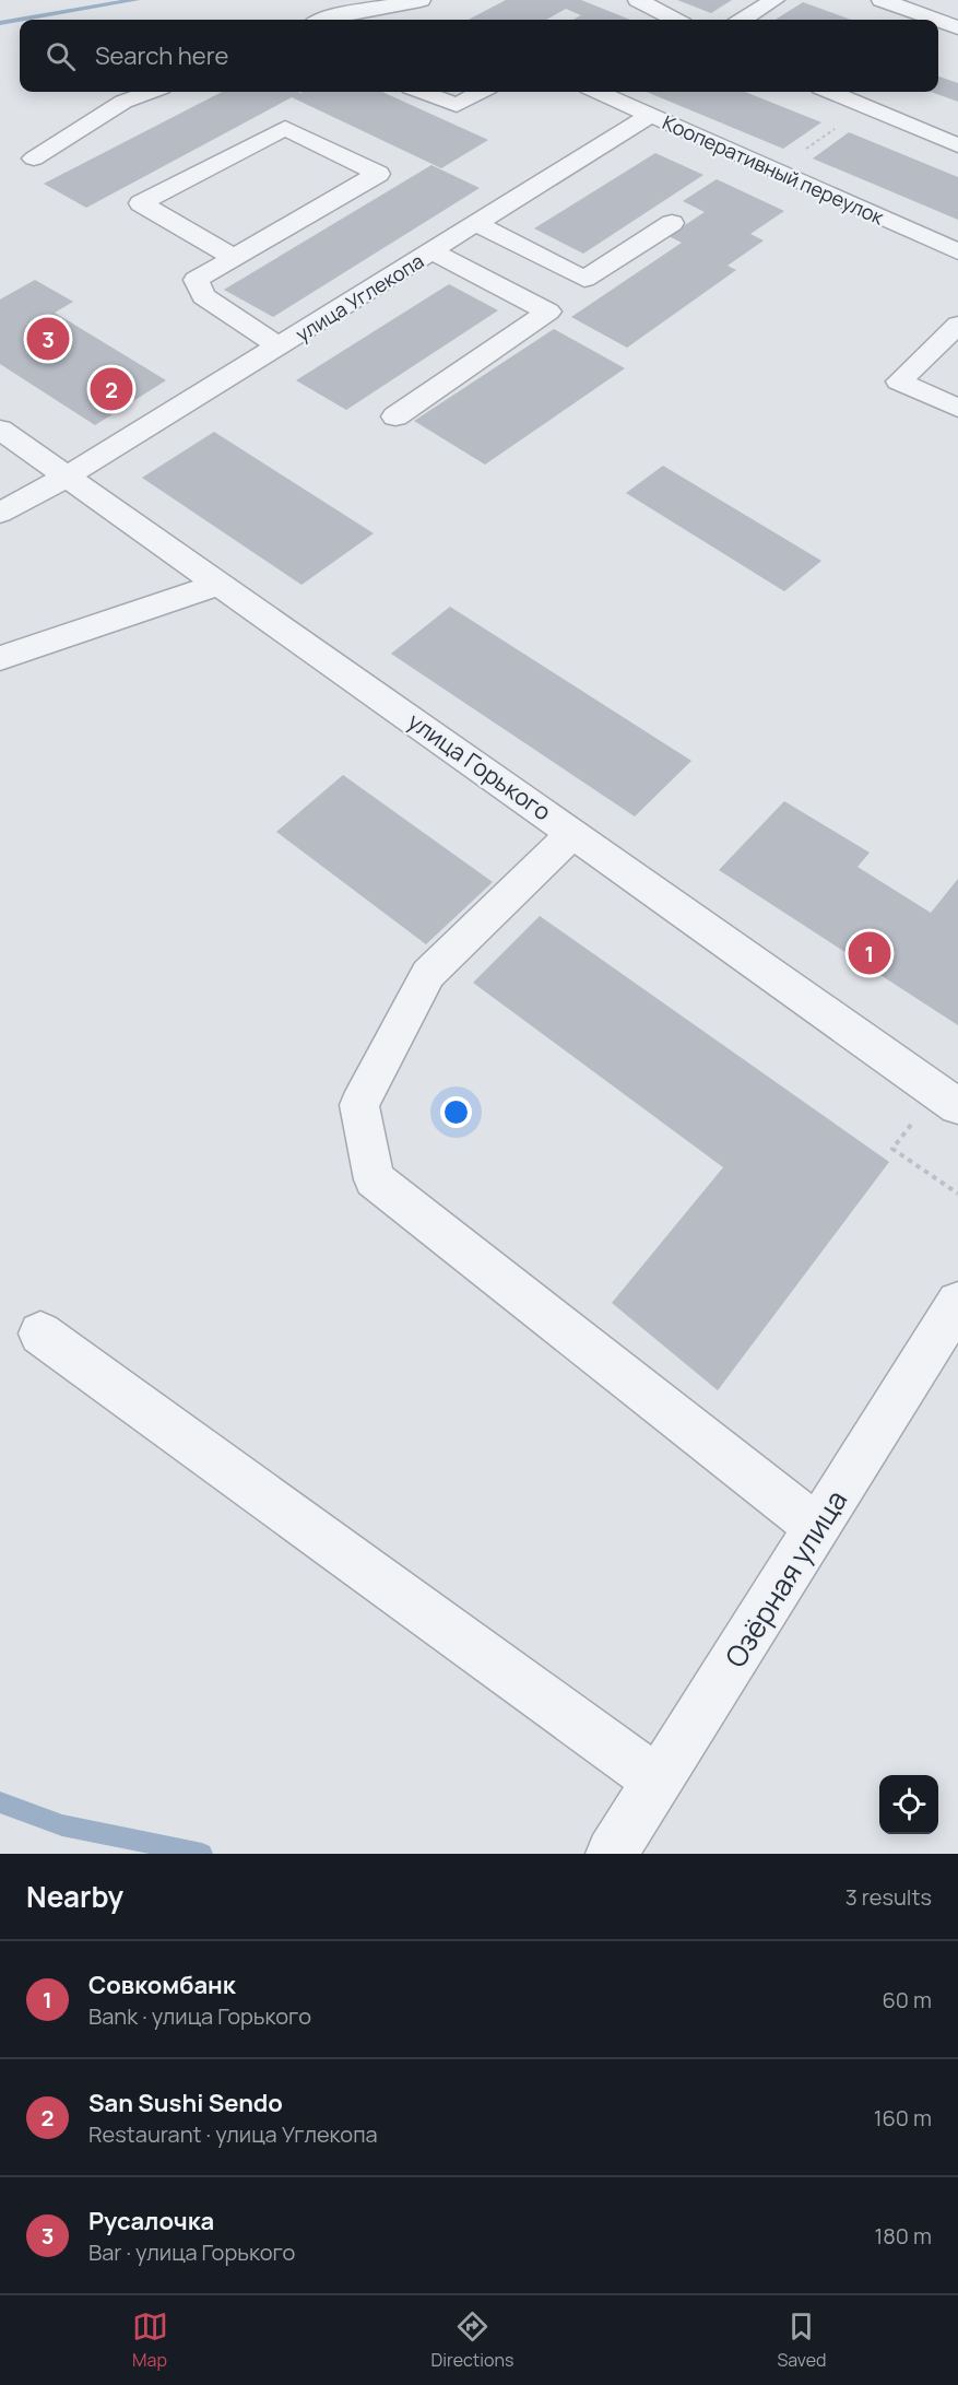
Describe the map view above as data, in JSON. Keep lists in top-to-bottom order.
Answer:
{
  "streets": {
    "street": [
      "Кооперативный переулок",
      "улица Углекопа",
      "улица Горького",
      "Озёрная улица"
    ]
  },
  "crossings": [
    ["Кооперативный переулок", "улица Углекопа"],
    ["улица Углекопа", "улица Горького"]
  ],
  "page": {
    "search": "Search here",
    "pins": ["3", "2", "1"],
    "heading": ["Nearby", "3 results"],
    "list": [
      {
        "mark": "1",
        "name": "Совкомбанк",
        "note": "Bank · улица Горького",
        "value": "60 m"
      },
      {
        "mark": "2",
        "name": "San Sushi Sendo",
        "note": "Restaurant · улица Углекопа",
        "value": "160 m"
      },
      {
        "mark": "3",
        "name": "Русалочка",
        "note": "Bar · улица Горького",
        "value": "180 m"
      }
    ],
    "nav": ["Map", "Directions", "Saved"]
  }
}
